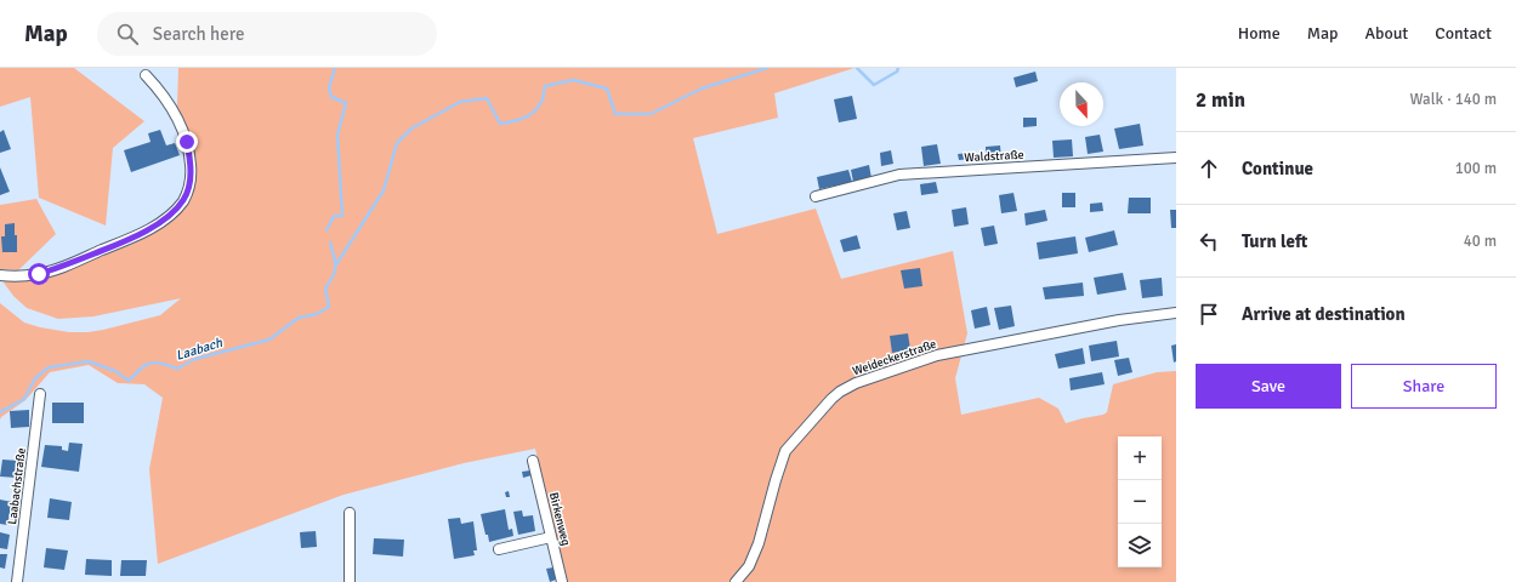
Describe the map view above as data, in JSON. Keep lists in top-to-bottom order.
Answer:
{
  "streets": {
    "street": [
      "Waldstraße",
      "Weideckerstraße",
      "Laabachstraße",
      "Birkenweg"
    ]
  },
  "water": ["Laabach"],
  "north": "bottom",
  "page": {
    "header": "Map",
    "search": "Search here",
    "nav": [
      "Home",
      "Map",
      "About",
      "Contact"
    ],
    "heading": ["2 min", "Walk · 140 m"],
    "list": [
      ["Continue", "100 m"],
      ["Turn left", "40 m"],
      "Arrive at destination"
    ],
    "buttons": ["Save", "Share"],
    "map_buttons": ["+", "−"]
  }
}
